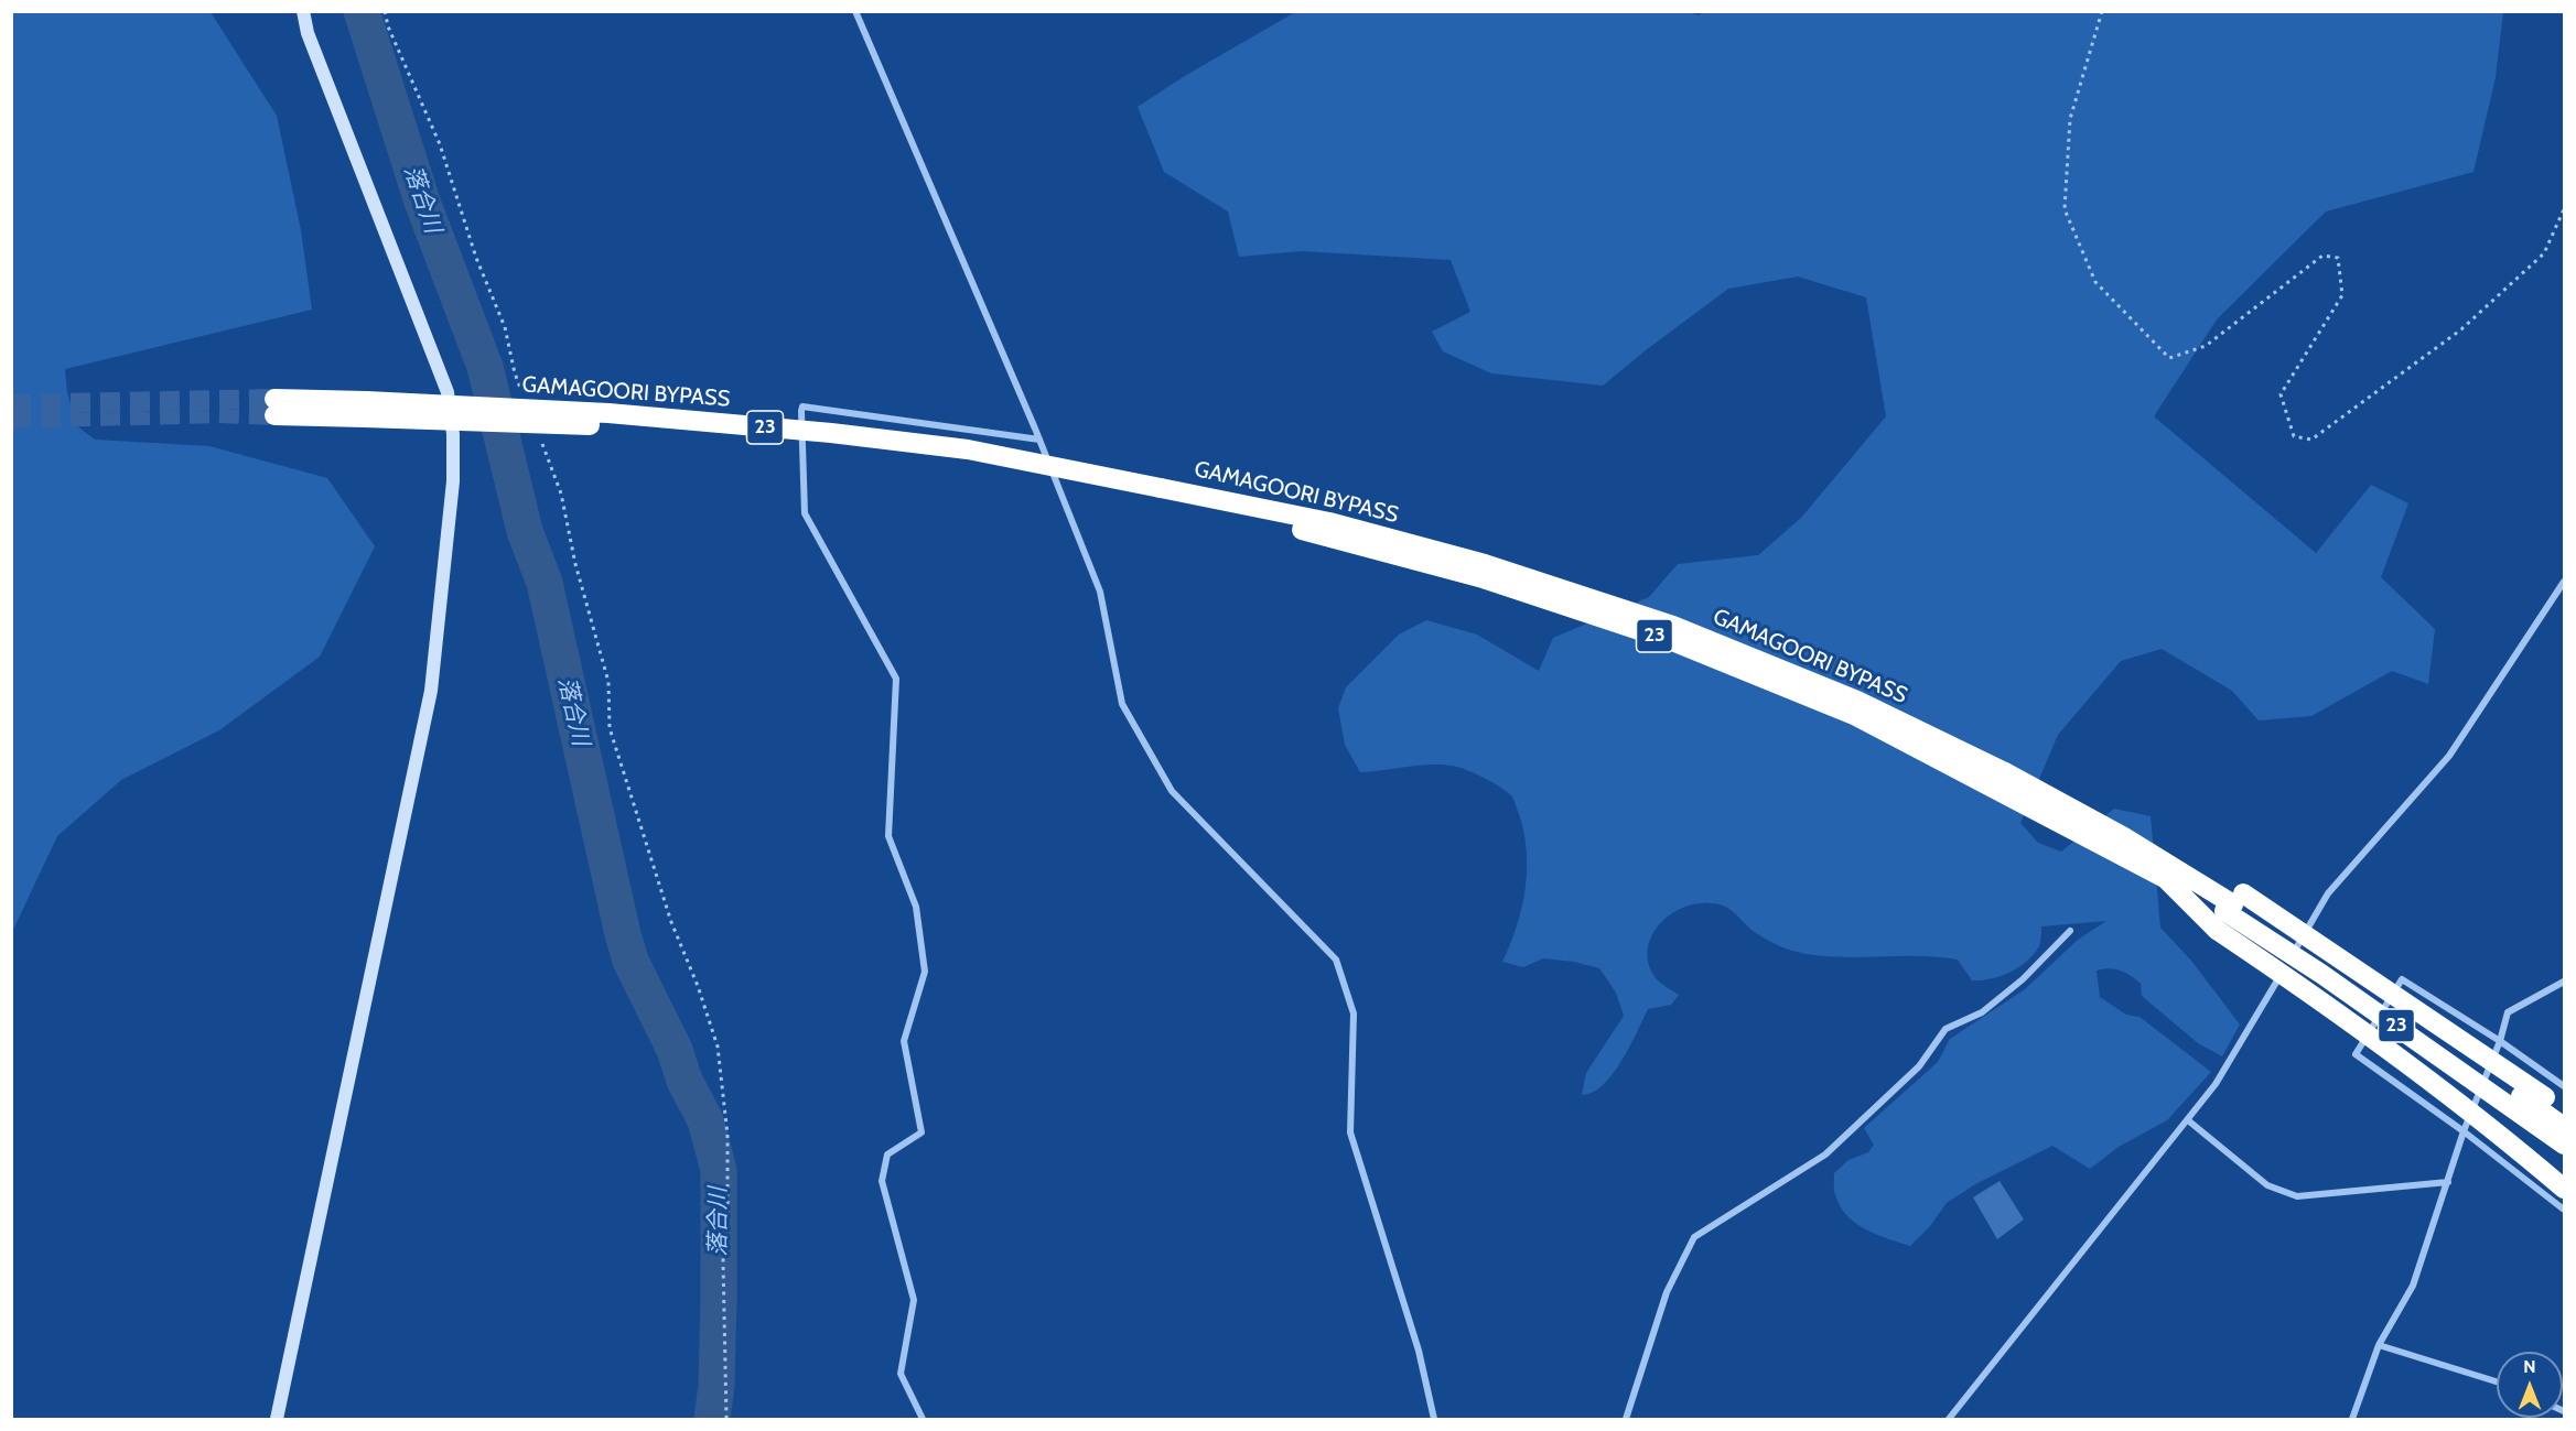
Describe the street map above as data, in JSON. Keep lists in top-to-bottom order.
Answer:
{
  "streets": {
    "highway": ["GAMAGOORI BYPASS", "23"]
  },
  "crossings": [
    ["GAMAGOORI BYPASS", "23"]
  ],
  "water": ["落合川"],
  "north": "top"
}
